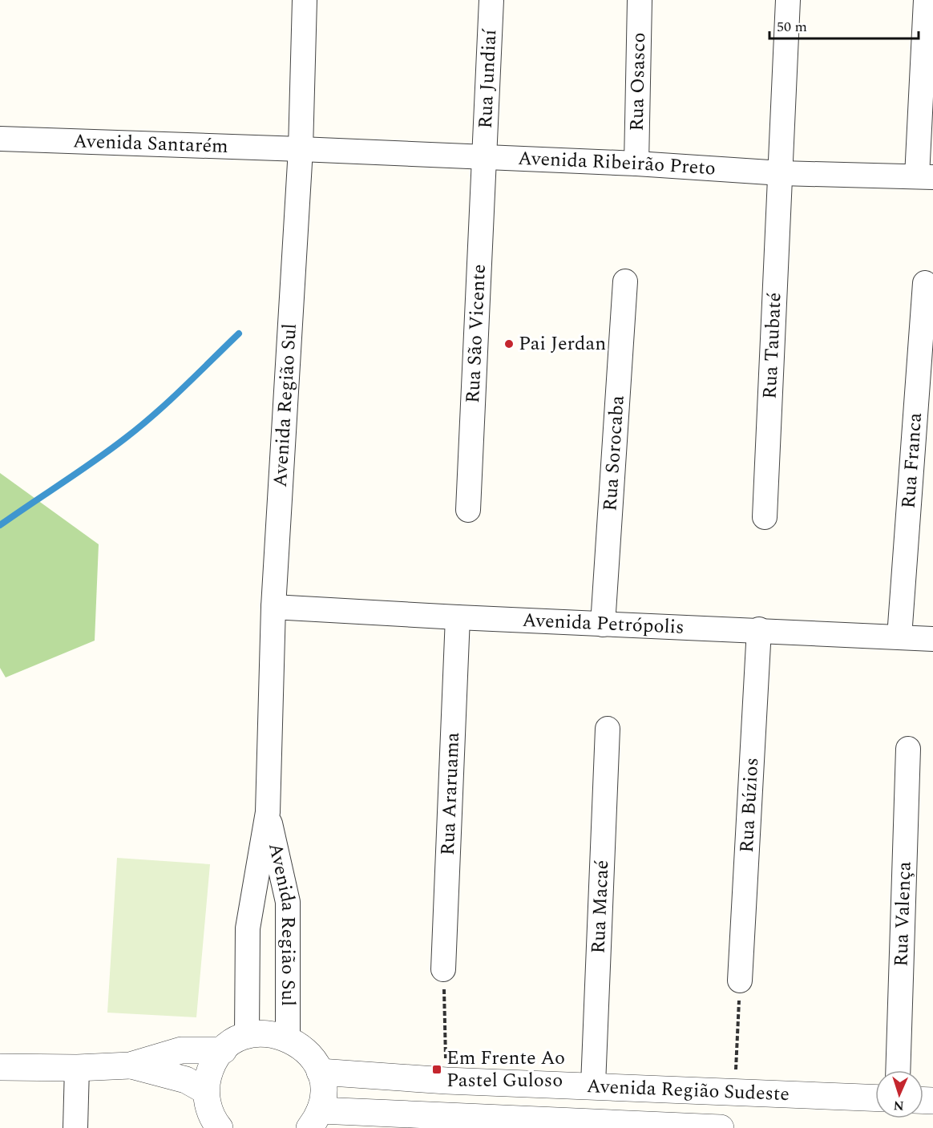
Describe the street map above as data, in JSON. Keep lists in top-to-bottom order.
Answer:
{
  "streets": {
    "street": [
      "Rua Jundiaí",
      "Rua Osasco",
      "Avenida Santarém",
      "Avenida Ribeirão Preto",
      "Rua São Vicente",
      "Rua Taubaté",
      "Avenida Região Sul",
      "Rua Sorocaba",
      "Rua Franca",
      "Avenida Petrópolis",
      "Rua Araruama",
      "Rua Búzios",
      "Rua Macaé",
      "Rua Valença",
      "Avenida Região Sudeste"
    ]
  },
  "crossings": [
    ["Rua Jundiaí", "Avenida Ribeirão Preto"],
    ["Rua Jundiaí", "Rua São Vicente"],
    ["Rua Osasco", "Avenida Ribeirão Preto"],
    ["Avenida Santarém", "Avenida Ribeirão Preto"],
    ["Avenida Santarém", "Avenida Região Sul"],
    ["Avenida Ribeirão Preto", "Rua São Vicente"],
    ["Avenida Ribeirão Preto", "Rua Taubaté"],
    ["Avenida Ribeirão Preto", "Avenida Região Sul"],
    ["Avenida Região Sul", "Avenida Petrópolis"],
    ["Rua Sorocaba", "Avenida Petrópolis"],
    ["Rua Franca", "Avenida Petrópolis"],
    ["Avenida Petrópolis", "Rua Araruama"],
    ["Avenida Petrópolis", "Rua Búzios"],
    ["Rua Macaé", "Avenida Região Sudeste"]
  ],
  "places": {
    "other": ["Pai Jerdan"],
    "transit": ["Em Frente Ao Pastel Guloso"]
  },
  "scale_bar": "50 m",
  "north": "bottom"
}
